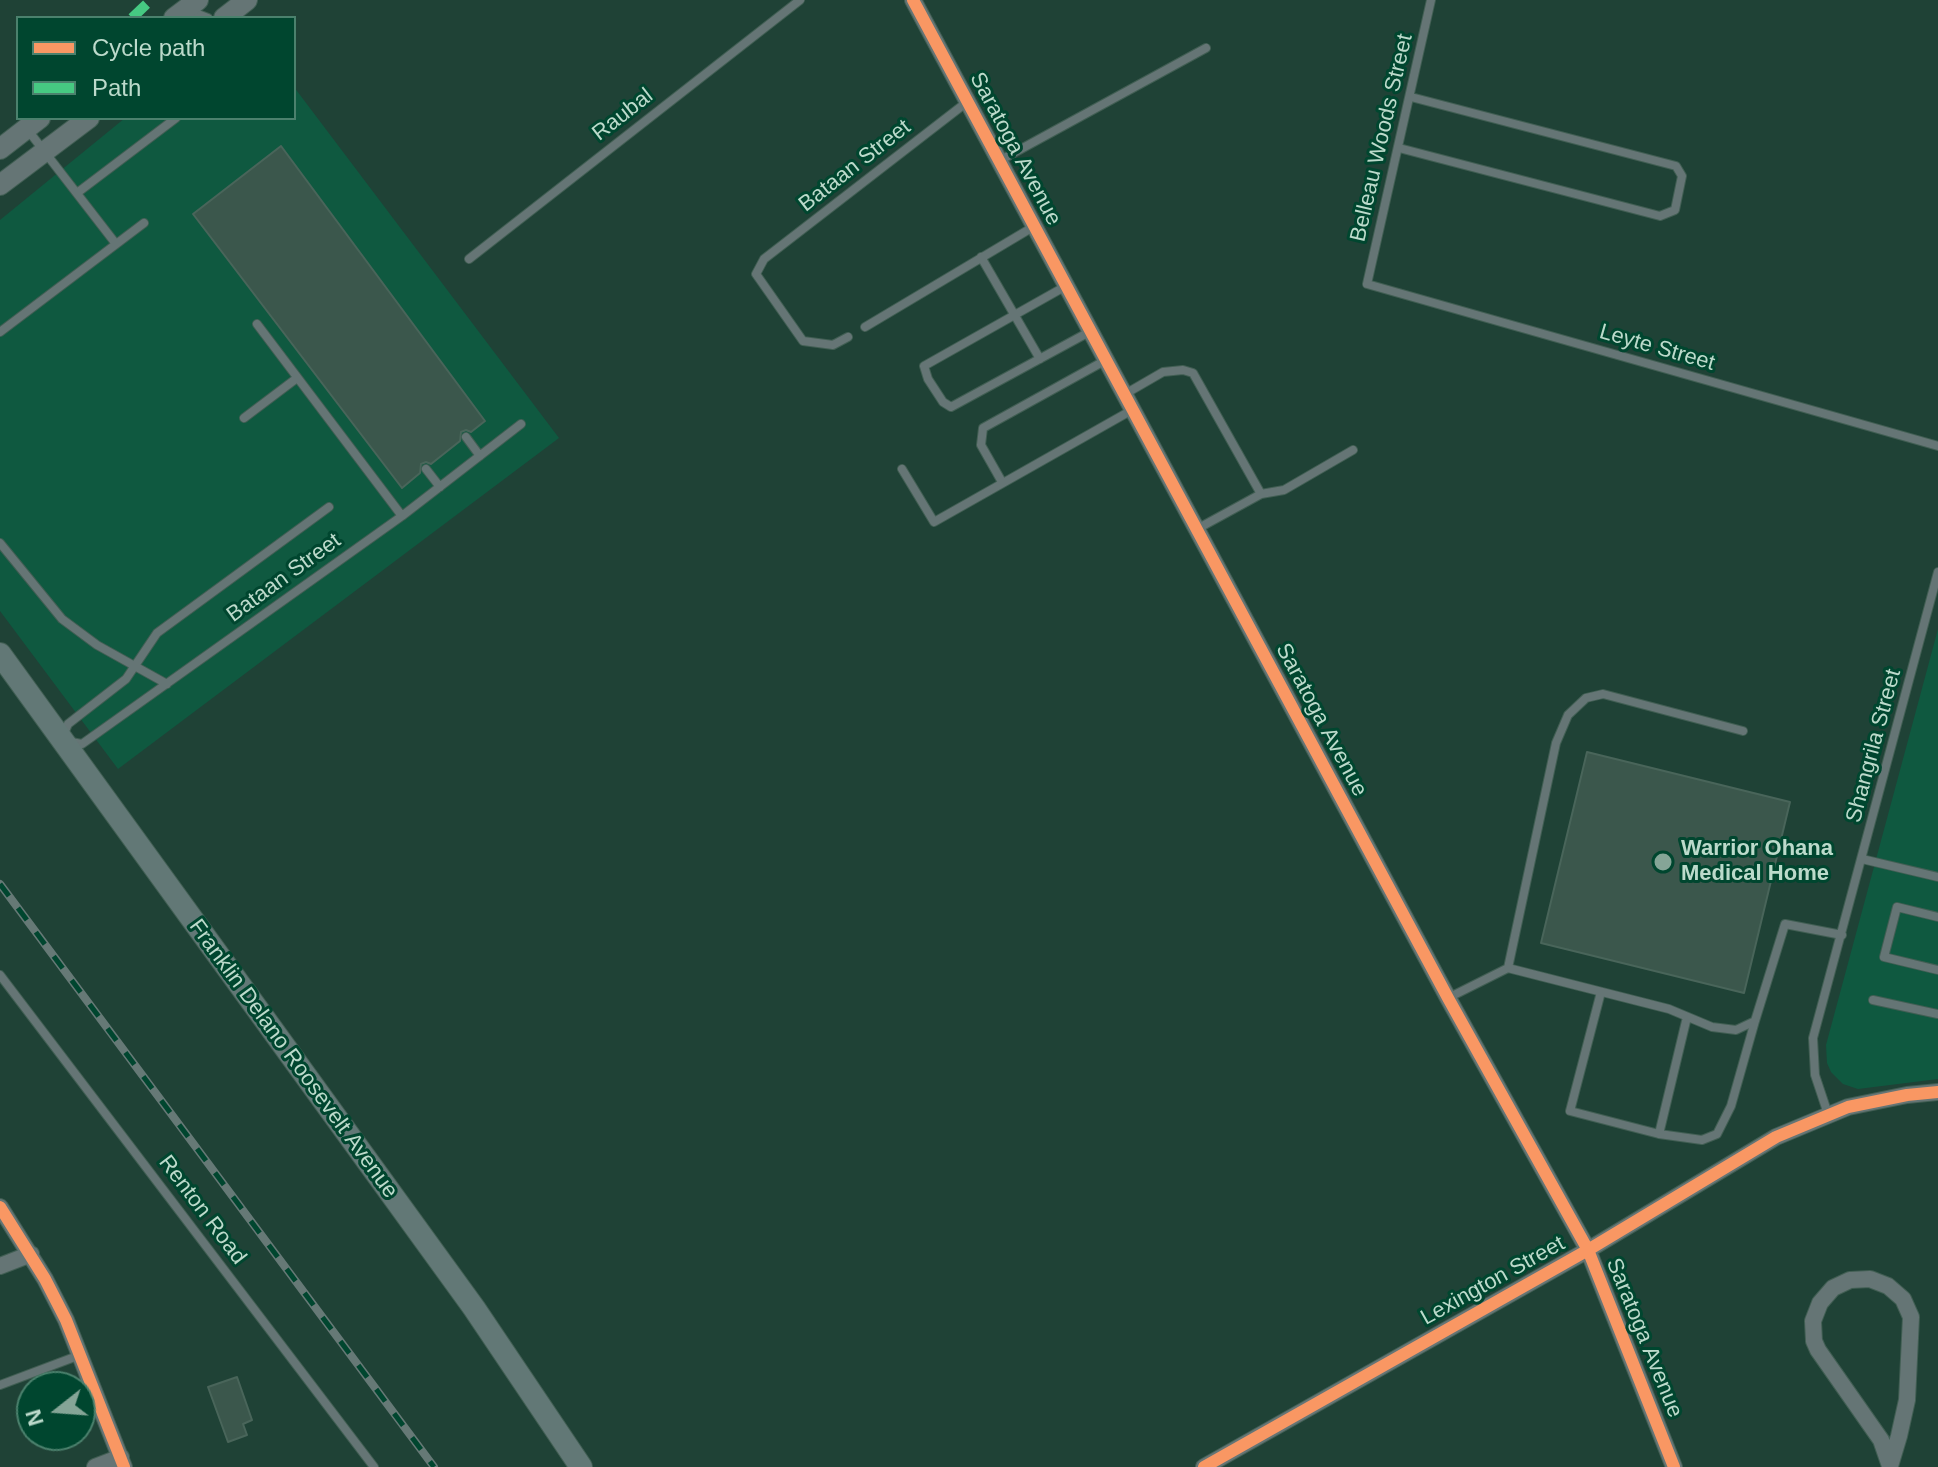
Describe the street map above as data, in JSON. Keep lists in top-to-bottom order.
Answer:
{
  "streets": {
    "main road": ["Franklin Delano Roosevelt Avenue"],
    "street": ["Saratoga Avenue", "Lexington Street"],
    "lane": [
      "Raubal",
      "Belleau Woods Street",
      "Bataan Street",
      "Leyte Street",
      "Shangrila Street",
      "Renton Road"
    ]
  },
  "crossings": [
    ["Belleau Woods Street", "Leyte Street"],
    ["Saratoga Avenue", "Bataan Street"],
    ["Saratoga Avenue", "Lexington Street"],
    ["Bataan Street", "Franklin Delano Roosevelt Avenue"],
    ["Shangrila Street", "Lexington Street"]
  ],
  "places": ["Warrior Ohana Medical Home"],
  "legend": ["Cycle path", "Path"],
  "north": "left"
}
